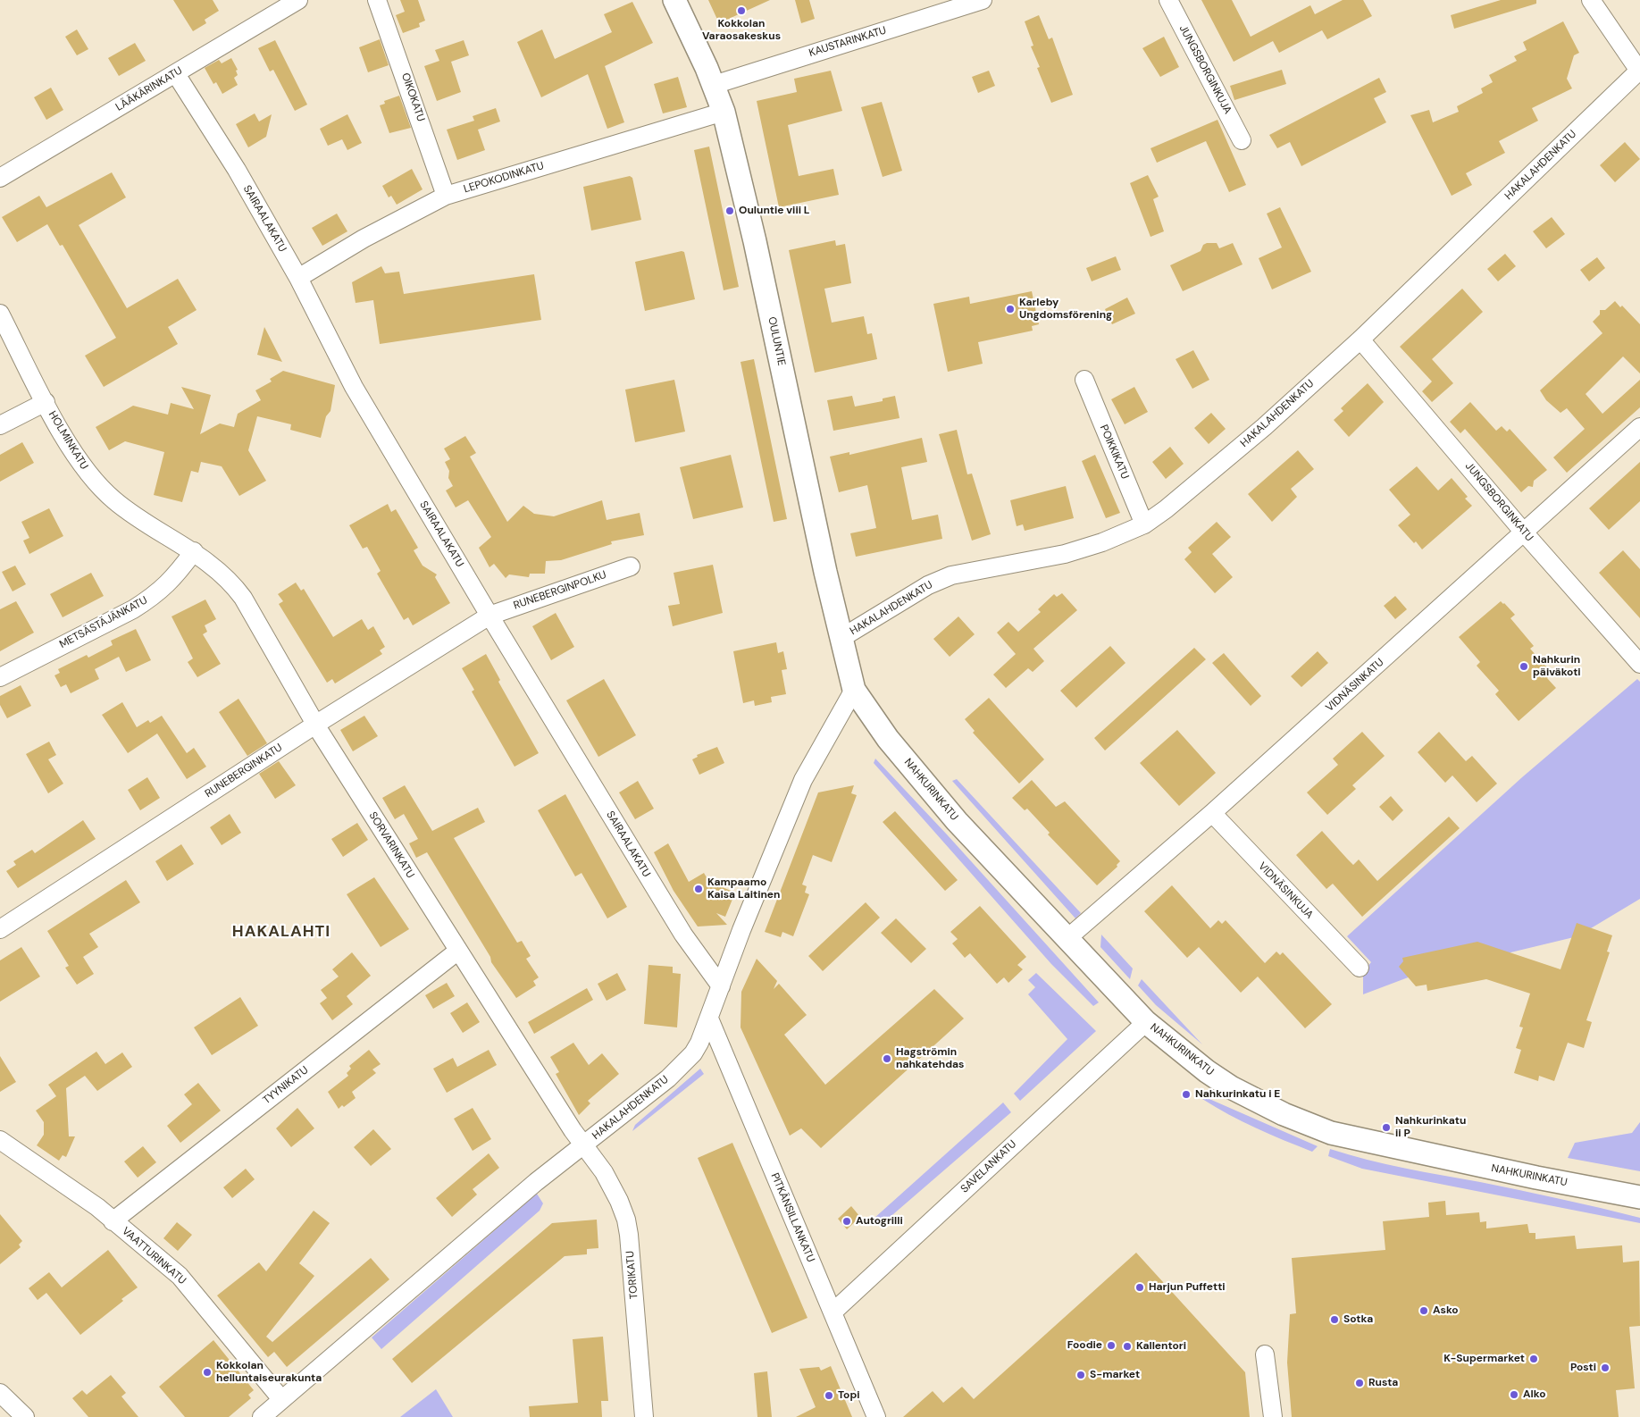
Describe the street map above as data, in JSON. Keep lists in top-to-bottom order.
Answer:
{
  "streets": {
    "main road": ["OULUNTIE", "NAHKURINKATU"],
    "street": [
      "KAUSTARINKATU",
      "JUNGSBORGINKUJA",
      "LÄÄKÄRINKATU",
      "OIKOKATU",
      "HAKALAHDENKATU",
      "LEPOKODINKATU",
      "SAIRAALAKATU",
      "HOLMINKATU",
      "POIKKIKATU",
      "JUNGSBORGINKATU",
      "RUNEBERGINPOLKU",
      "METSÄSTÄJÄNKATU",
      "VIDNÄSINKATU",
      "RUNEBERGINKATU",
      "SORVARINKATU",
      "VIDNÄSINKUJA",
      "TYYNIKATU",
      "SAVELANKATU",
      "PITKÄNSILLANKATU",
      "VAATTURINKATU",
      "TORIKATU"
    ]
  },
  "crossings": [
    ["KAUSTARINKATU", "OULUNTIE"],
    ["LÄÄKÄRINKATU", "SAIRAALAKATU"],
    ["OIKOKATU", "LEPOKODINKATU"],
    ["HAKALAHDENKATU", "SAIRAALAKATU"],
    ["HAKALAHDENKATU", "OULUNTIE"],
    ["HAKALAHDENKATU", "POIKKIKATU"],
    ["HAKALAHDENKATU", "JUNGSBORGINKATU"],
    ["HAKALAHDENKATU", "NAHKURINKATU"],
    ["HAKALAHDENKATU", "SORVARINKATU"],
    ["HAKALAHDENKATU", "PITKÄNSILLANKATU"],
    ["HAKALAHDENKATU", "VAATTURINKATU"],
    ["HAKALAHDENKATU", "TORIKATU"],
    ["LEPOKODINKATU", "SAIRAALAKATU"],
    ["LEPOKODINKATU", "OULUNTIE"],
    ["SAIRAALAKATU", "RUNEBERGINPOLKU"],
    ["SAIRAALAKATU", "RUNEBERGINKATU"],
    ["OULUNTIE", "NAHKURINKATU"],
    ["HOLMINKATU", "METSÄSTÄJÄNKATU"],
    ["HOLMINKATU", "SORVARINKATU"],
    ["JUNGSBORGINKATU", "VIDNÄSINKATU"],
    ["RUNEBERGINPOLKU", "RUNEBERGINKATU"],
    ["METSÄSTÄJÄNKATU", "SORVARINKATU"],
    ["VIDNÄSINKATU", "NAHKURINKATU"],
    ["VIDNÄSINKATU", "VIDNÄSINKUJA"],
    ["RUNEBERGINKATU", "SORVARINKATU"],
    ["NAHKURINKATU", "SAVELANKATU"],
    ["SORVARINKATU", "TYYNIKATU"],
    ["SORVARINKATU", "TORIKATU"],
    ["TYYNIKATU", "VAATTURINKATU"],
    ["SAVELANKATU", "PITKÄNSILLANKATU"]
  ],
  "districts": ["HAKALAHTI"],
  "places": [
    "Kokkolan Varaosakeskus",
    "Ouluntie viii L",
    "Karleby Ungdomsförening",
    "Nahkurin päiväkoti",
    "Kampaamo Kaisa Laitinen",
    "Hagströmin nahkatehdas",
    "Nahkurinkatu i E",
    "Nahkurinkatu ii P",
    "Autogrilli",
    "Harjun Puffetti",
    "Asko",
    "Sotka",
    "Foodie",
    "Kallentori",
    "K-Supermarket",
    "Posti",
    "Kokkolan helluntaiseurakunta",
    "S-market",
    "Rusta",
    "Alko",
    "Topi"
  ]
}
